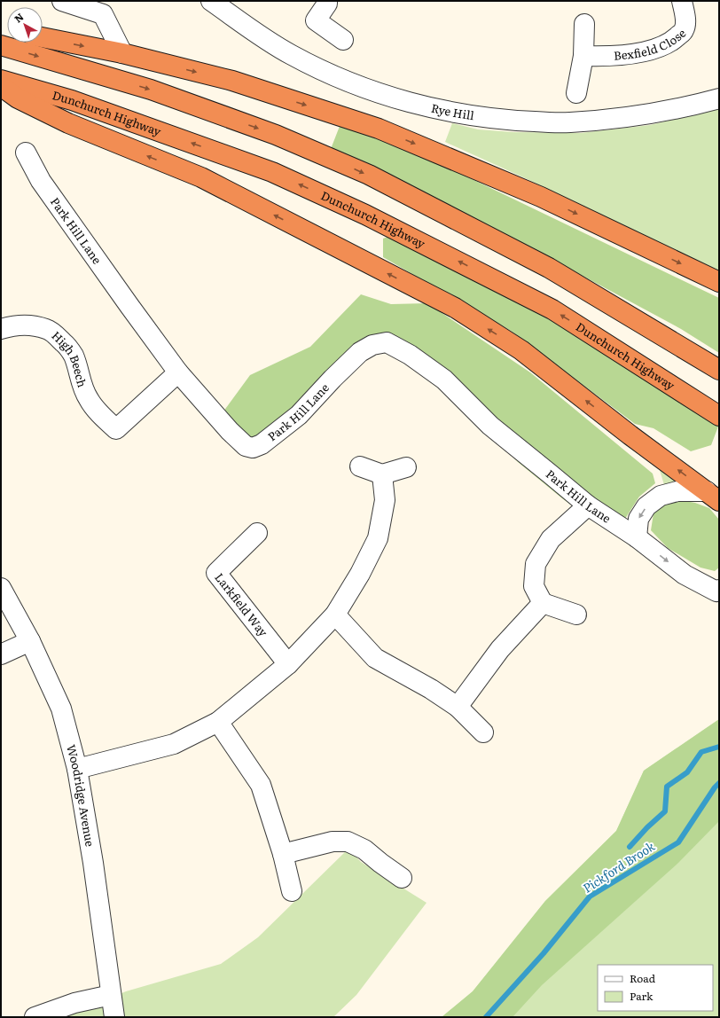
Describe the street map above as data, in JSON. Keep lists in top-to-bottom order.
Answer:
{
  "streets": {
    "highway": ["Dunchurch Highway"],
    "street": [
      "Bexfield Close",
      "Rye Hill",
      "Park Hill Lane",
      "High Beech",
      "Larkfield Way",
      "Woodridge Avenue"
    ]
  },
  "crossings": [
    ["Park Hill Lane", "High Beech"]
  ],
  "water": ["Pickford Brook"],
  "legend": ["Road", "Park"],
  "north": "top left"
}
